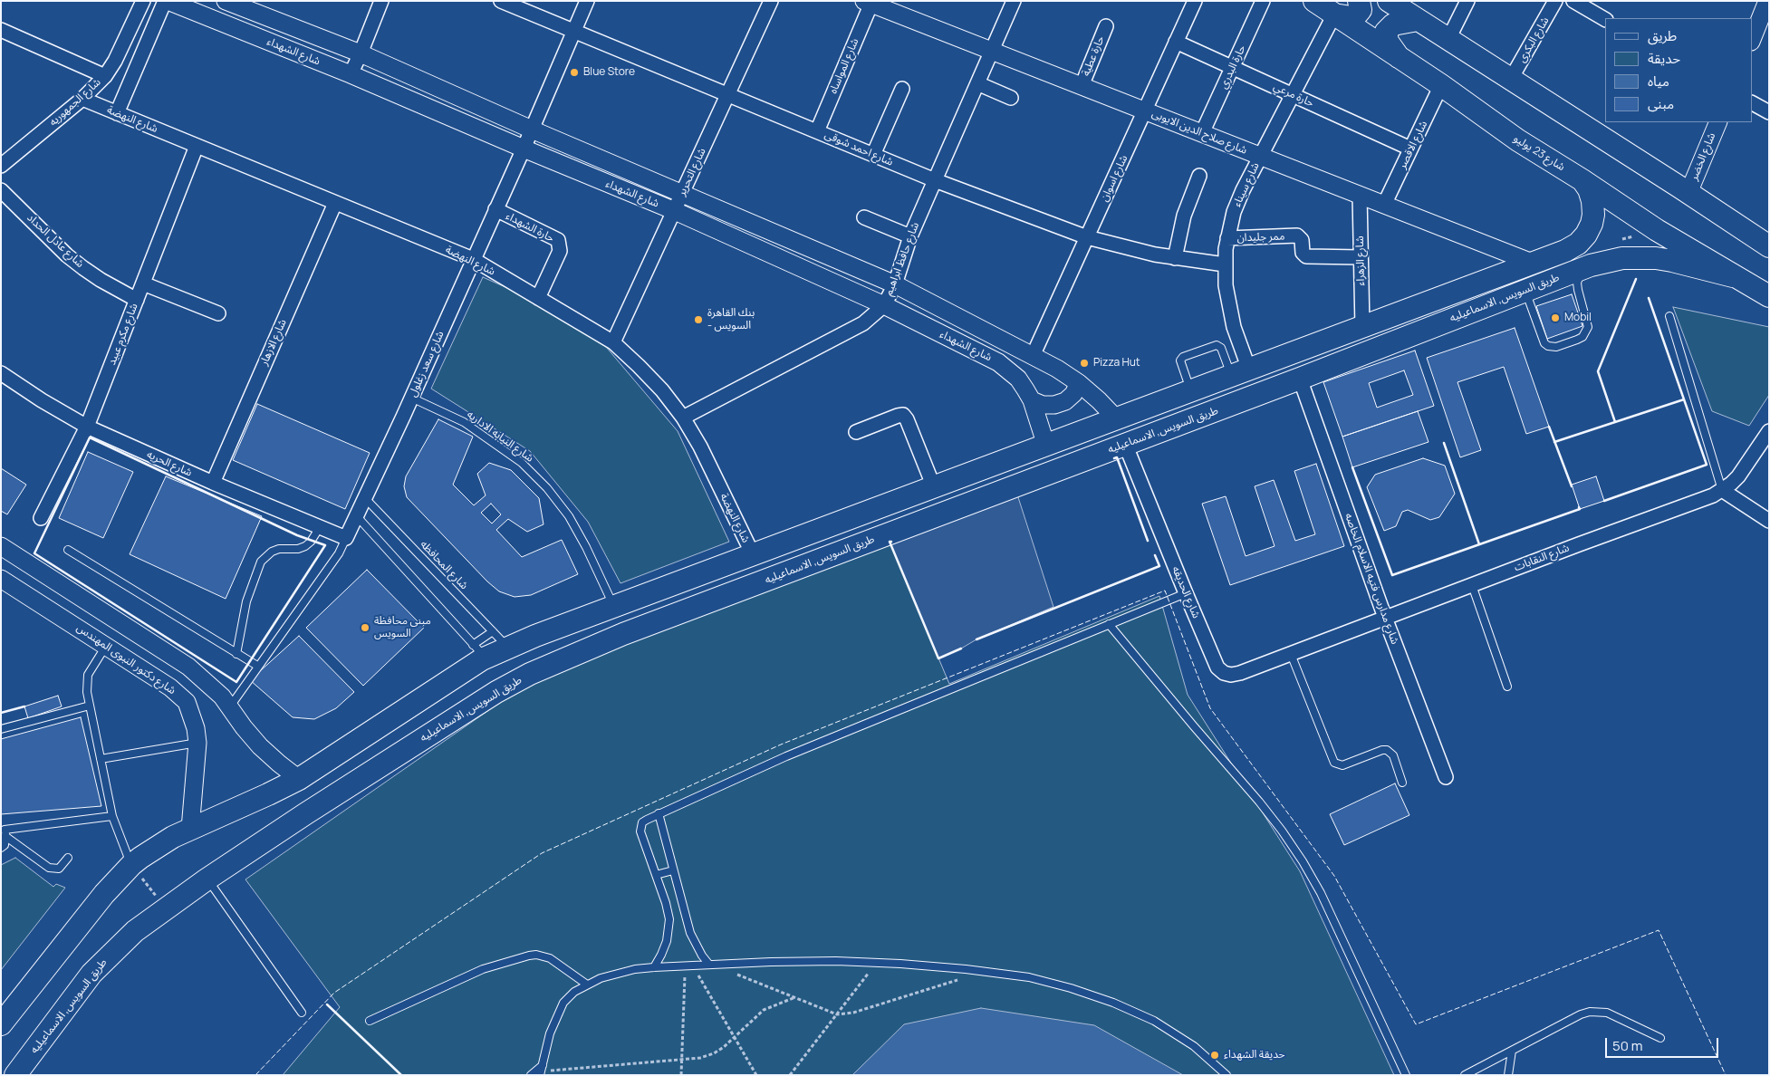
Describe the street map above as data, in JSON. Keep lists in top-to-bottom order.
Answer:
{
  "streets": {
    "main road": ["شارع 23 يوليو", "طريق السويس, الاسماعيليه"],
    "street": [
      "شارع البكرى",
      "شارع الشهداء",
      "حارة عطية",
      "شارع المواساه",
      "حارة البدري",
      "حارة مرعي",
      "شارع الجمهوريه",
      "شارع النهضة",
      "شارع صلاح الدين الايوبى",
      "شارع الاقصر",
      "شارع احمد شوقى",
      "شارع الخضر",
      "شارع التحرير",
      "شارع اسوان",
      "شارع سيناء",
      "حارة الشهداء",
      "ممر جليدان",
      "شارع عادل الحداد",
      "شارع حافظ ابراهيم",
      "شارع الزهراء",
      "شارع مكرم عبيد",
      "شارع الازهار",
      "شارع سعد زغلول",
      "شارع الحريه",
      "شارع النقابات",
      "شارع مدارس فتيه الاسلام الخاصه",
      "شارع الحديقه",
      "شارع دكتور النبوى المهندس"
    ],
    "lane": ["شارع النيابه الاداريه", "شارع المحافظه"]
  },
  "crossings": [
    ["شارع الشهداء", "شارع التحرير"],
    ["شارع الشهداء", "شارع اسوان"],
    ["شارع الشهداء", "شارع حافظ ابراهيم"],
    ["شارع الشهداء", "طريق السويس, الاسماعيليه"],
    ["شارع الشهداء", "شارع سعد زغلول"],
    ["حارة عطية", "شارع صلاح الدين الايوبى"],
    ["شارع المواساه", "شارع صلاح الدين الايوبى"],
    ["شارع المواساه", "شارع احمد شوقى"],
    ["حارة البدري", "حارة مرعي"],
    ["حارة البدري", "شارع صلاح الدين الايوبى"],
    ["حارة مرعي", "شارع الاقصر"],
    ["حارة مرعي", "شارع اسوان"],
    ["حارة مرعي", "شارع سيناء"],
    ["شارع الجمهوريه", "شارع النهضة"],
    ["شارع النهضة", "شارع التحرير"],
    ["شارع النهضة", "حارة الشهداء"],
    ["شارع النهضة", "شارع حافظ ابراهيم"],
    ["شارع النهضة", "طريق السويس, الاسماعيليه"],
    ["شارع النهضة", "شارع مكرم عبيد"],
    ["شارع النهضة", "شارع الازهار"],
    ["شارع النهضة", "شارع سعد زغلول"],
    ["شارع صلاح الدين الايوبى", "شارع الاقصر"],
    ["شارع صلاح الدين الايوبى", "شارع اسوان"],
    ["شارع صلاح الدين الايوبى", "شارع سيناء"],
    ["شارع صلاح الدين الايوبى", "شارع حافظ ابراهيم"],
    ["شارع صلاح الدين الايوبى", "شارع الزهراء"],
    ["شارع صلاح الدين الايوبى", "طريق السويس, الاسماعيليه"],
    ["شارع الاقصر", "شارع 23 يوليو"],
    ["شارع احمد شوقى", "شارع التحرير"],
    ["شارع احمد شوقى", "شارع اسوان"],
    ["شارع احمد شوقى", "شارع سيناء"],
    ["شارع احمد شوقى", "شارع حافظ ابراهيم"],
    ["شارع احمد شوقى", "شارع سعد زغلول"],
    ["شارع 23 يوليو", "شارع سيناء"],
    ["شارع 23 يوليو", "طريق السويس, الاسماعيليه"],
    ["شارع سيناء", "ممر جليدان"],
    ["شارع سيناء", "طريق السويس, الاسماعيليه"],
    ["حارة الشهداء", "شارع سعد زغلول"],
    ["ممر جليدان", "شارع الزهراء"],
    ["شارع عادل الحداد", "شارع مكرم عبيد"],
    ["شارع الزهراء", "طريق السويس, الاسماعيليه"],
    ["طريق السويس, الاسماعيليه", "شارع النيابه الاداريه"],
    ["طريق السويس, الاسماعيليه", "شارع المحافظه"],
    ["طريق السويس, الاسماعيليه", "شارع مدارس فتيه الاسلام الخاصه"],
    ["طريق السويس, الاسماعيليه", "شارع الحديقه"],
    ["طريق السويس, الاسماعيليه", "شارع دكتور النبوى المهندس"],
    ["شارع مكرم عبيد", "شارع الحريه"],
    ["شارع الازهار", "شارع الحريه"],
    ["شارع سعد زغلول", "شارع النيابه الاداريه"],
    ["شارع سعد زغلول", "شارع الحريه"],
    ["شارع سعد زغلول", "شارع المحافظه"],
    ["شارع النقابات", "شارع مدارس فتيه الاسلام الخاصه"],
    ["شارع النقابات", "شارع الحديقه"]
  ],
  "places": [
    "Blue Store",
    "Mobil",
    "بنك القاهرة - السويس",
    "Pizza Hut",
    "مبنى محافظة السويس",
    "حديقة الشهداء"
  ],
  "legend": [
    "طريق",
    "حديقة",
    "مياه",
    "مبنى"
  ],
  "scale_bar": "50 m"
}
